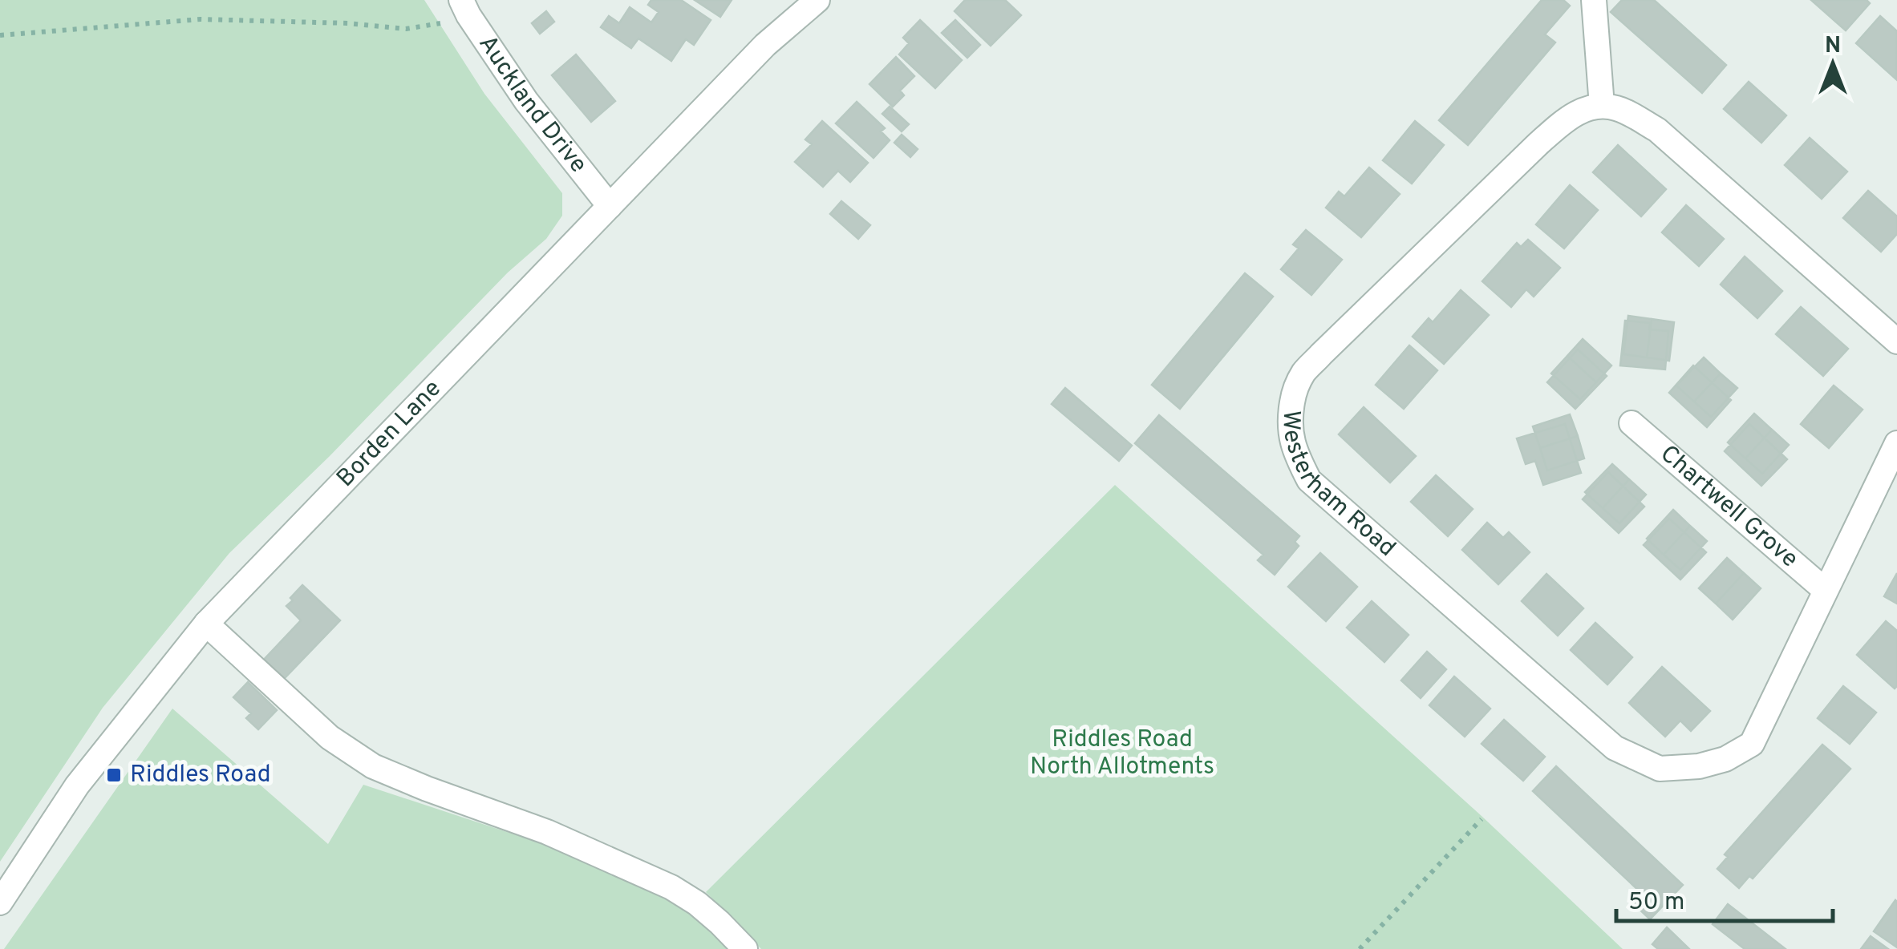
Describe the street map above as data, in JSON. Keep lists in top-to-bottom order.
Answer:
{
  "streets": {
    "street": [
      "Auckland Drive",
      "Borden Lane",
      "Westerham Road",
      "Chartwell Grove"
    ]
  },
  "crossings": [
    ["Auckland Drive", "Borden Lane"],
    ["Westerham Road", "Chartwell Grove"]
  ],
  "parks": ["Riddles Road North Allotments"],
  "places": {
    "transit": ["Riddles Road"]
  },
  "scale_bar": "50 m",
  "north": "top"
}
